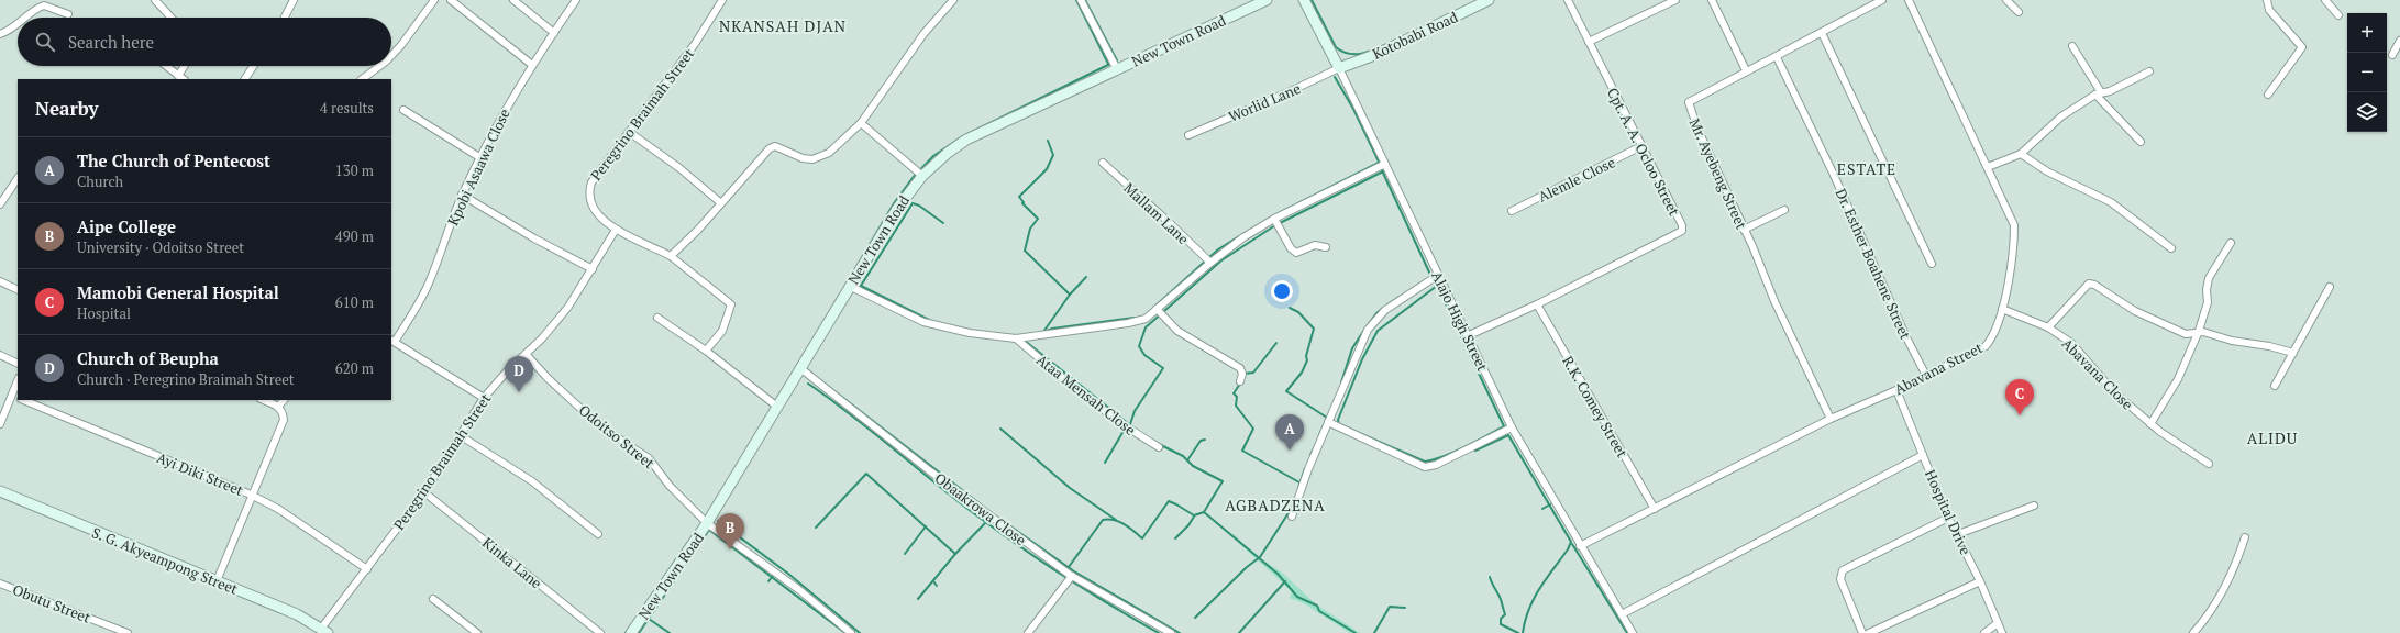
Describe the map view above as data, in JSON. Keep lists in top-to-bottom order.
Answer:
{
  "streets": {
    "street": [
      "Kotobabi Road",
      "New Town Road",
      "Worlid Lane",
      "Peregrino Braimah Street",
      "Cpt. A. A. Ocloo Street",
      "Kpobi Asaawa Close",
      "Mr. Ayebeng Street",
      "Alemle Close",
      "Mallam Lane",
      "Dr. Esther Boahene Street",
      "Alajo High Street",
      "Abavana Street",
      "Abavana Close",
      "Ataa Mensah Close",
      "R.K. Comey Street",
      "Odoitso Street",
      "Ayi Diki Street",
      "Obaakrowa Close",
      "Hospital Drive",
      "S. G. Akyeampong Street",
      "Kinka Lane",
      "Obutu Street"
    ]
  },
  "crossings": [
    ["Kotobabi Road", "Worlid Lane"],
    ["Kotobabi Road", "Alajo High Street"],
    ["New Town Road", "Odoitso Street"],
    ["New Town Road", "Obaakrowa Close"],
    ["Worlid Lane", "Alajo High Street"],
    ["Peregrino Braimah Street", "Odoitso Street"],
    ["Peregrino Braimah Street", "Ayi Diki Street"],
    ["Peregrino Braimah Street", "S. G. Akyeampong Street"],
    ["Peregrino Braimah Street", "Kinka Lane"],
    ["Cpt. A. A. Ocloo Street", "Alemle Close"],
    ["Cpt. A. A. Ocloo Street", "Alajo High Street"],
    ["Cpt. A. A. Ocloo Street", "R.K. Comey Street"],
    ["Mr. Ayebeng Street", "Dr. Esther Boahene Street"],
    ["Mr. Ayebeng Street", "Abavana Street"],
    ["Dr. Esther Boahene Street", "Abavana Street"],
    ["Alajo High Street", "Abavana Street"],
    ["Abavana Street", "Abavana Close"],
    ["Abavana Street", "R.K. Comey Street"],
    ["Abavana Street", "Hospital Drive"]
  ],
  "districts": [
    "NKANSAH DJAN",
    "ESTATE",
    "ALIDU",
    "AGBADZENA"
  ],
  "page": {
    "map_buttons": ["+", "−"],
    "search": "Search here",
    "heading": ["Nearby", "4 results"],
    "list": [
      {
        "mark": "A",
        "name": "The Church of Pentecost",
        "note": "Church",
        "value": "130 m"
      },
      {
        "mark": "B",
        "name": "Aipe College",
        "note": "University · Odoitso Street",
        "value": "490 m"
      },
      {
        "mark": "C",
        "name": "Mamobi General Hospital",
        "note": "Hospital",
        "value": "610 m"
      },
      {
        "mark": "D",
        "name": "Church of Beupha",
        "note": "Church · Peregrino Braimah Street",
        "value": "620 m"
      }
    ],
    "pins": [
      "D",
      "C",
      "A",
      "B"
    ]
  }
}
